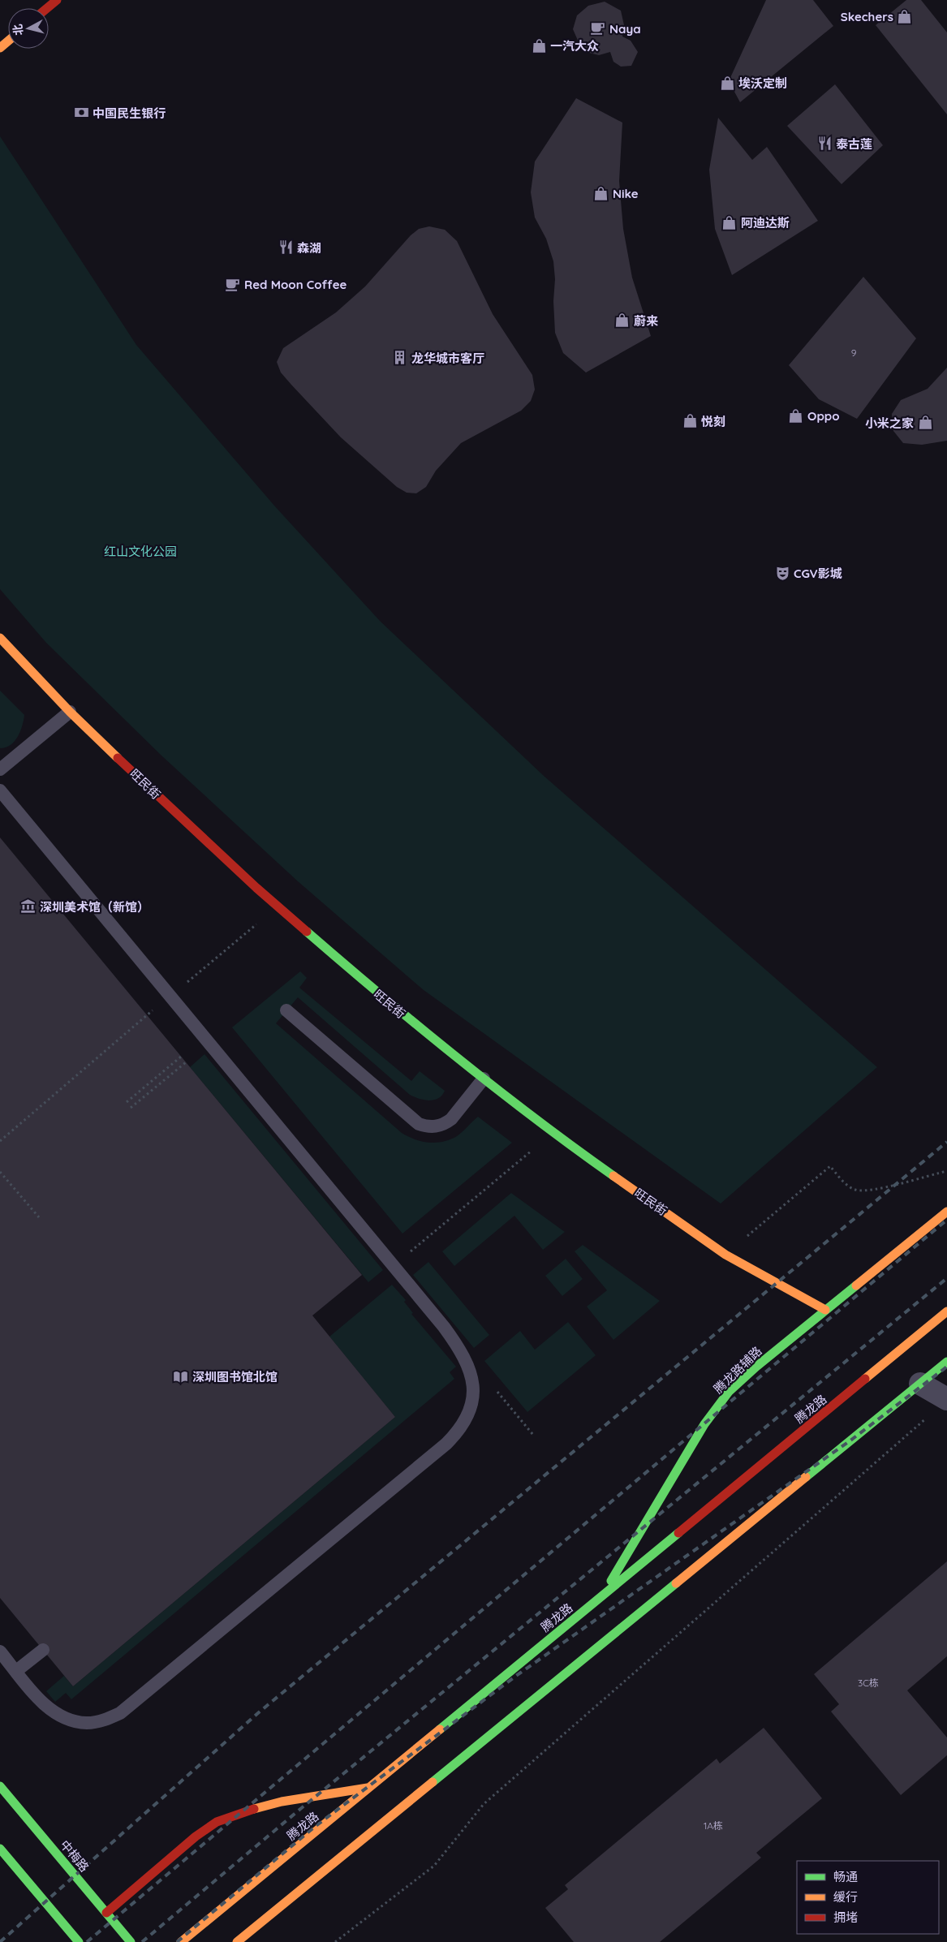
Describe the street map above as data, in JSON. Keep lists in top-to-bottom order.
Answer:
{
  "streets": {
    "main road": [
      "旺民街",
      "腾龙路辅路",
      "腾龙路",
      "中梅路"
    ]
  },
  "crossings": [
    ["旺民街", "腾龙路辅路"],
    ["腾龙路辅路", "腾龙路"]
  ],
  "parks": ["红山文化公园"],
  "places": {
    "shop": [
      "Skechers",
      "一汽大众",
      "埃沃定制",
      "Nike",
      "阿迪达斯",
      "蔚来",
      "Oppo",
      "悦刻",
      "小米之家"
    ],
    "cafe": ["Naya", "Red Moon Coffee"],
    "bank": ["中国民生银行"],
    "restaurant": ["泰古莲", "森湖"],
    "building": ["龙华城市客厅"],
    "theatre": ["CGV影城"],
    "museum": ["深圳美术馆（新馆）"],
    "library": ["深圳图书馆北馆"]
  },
  "house_numbers": ["9", "3C栋", "1A栋"],
  "legend": ["畅通", "缓行", "拥堵"],
  "north": "left"
}
